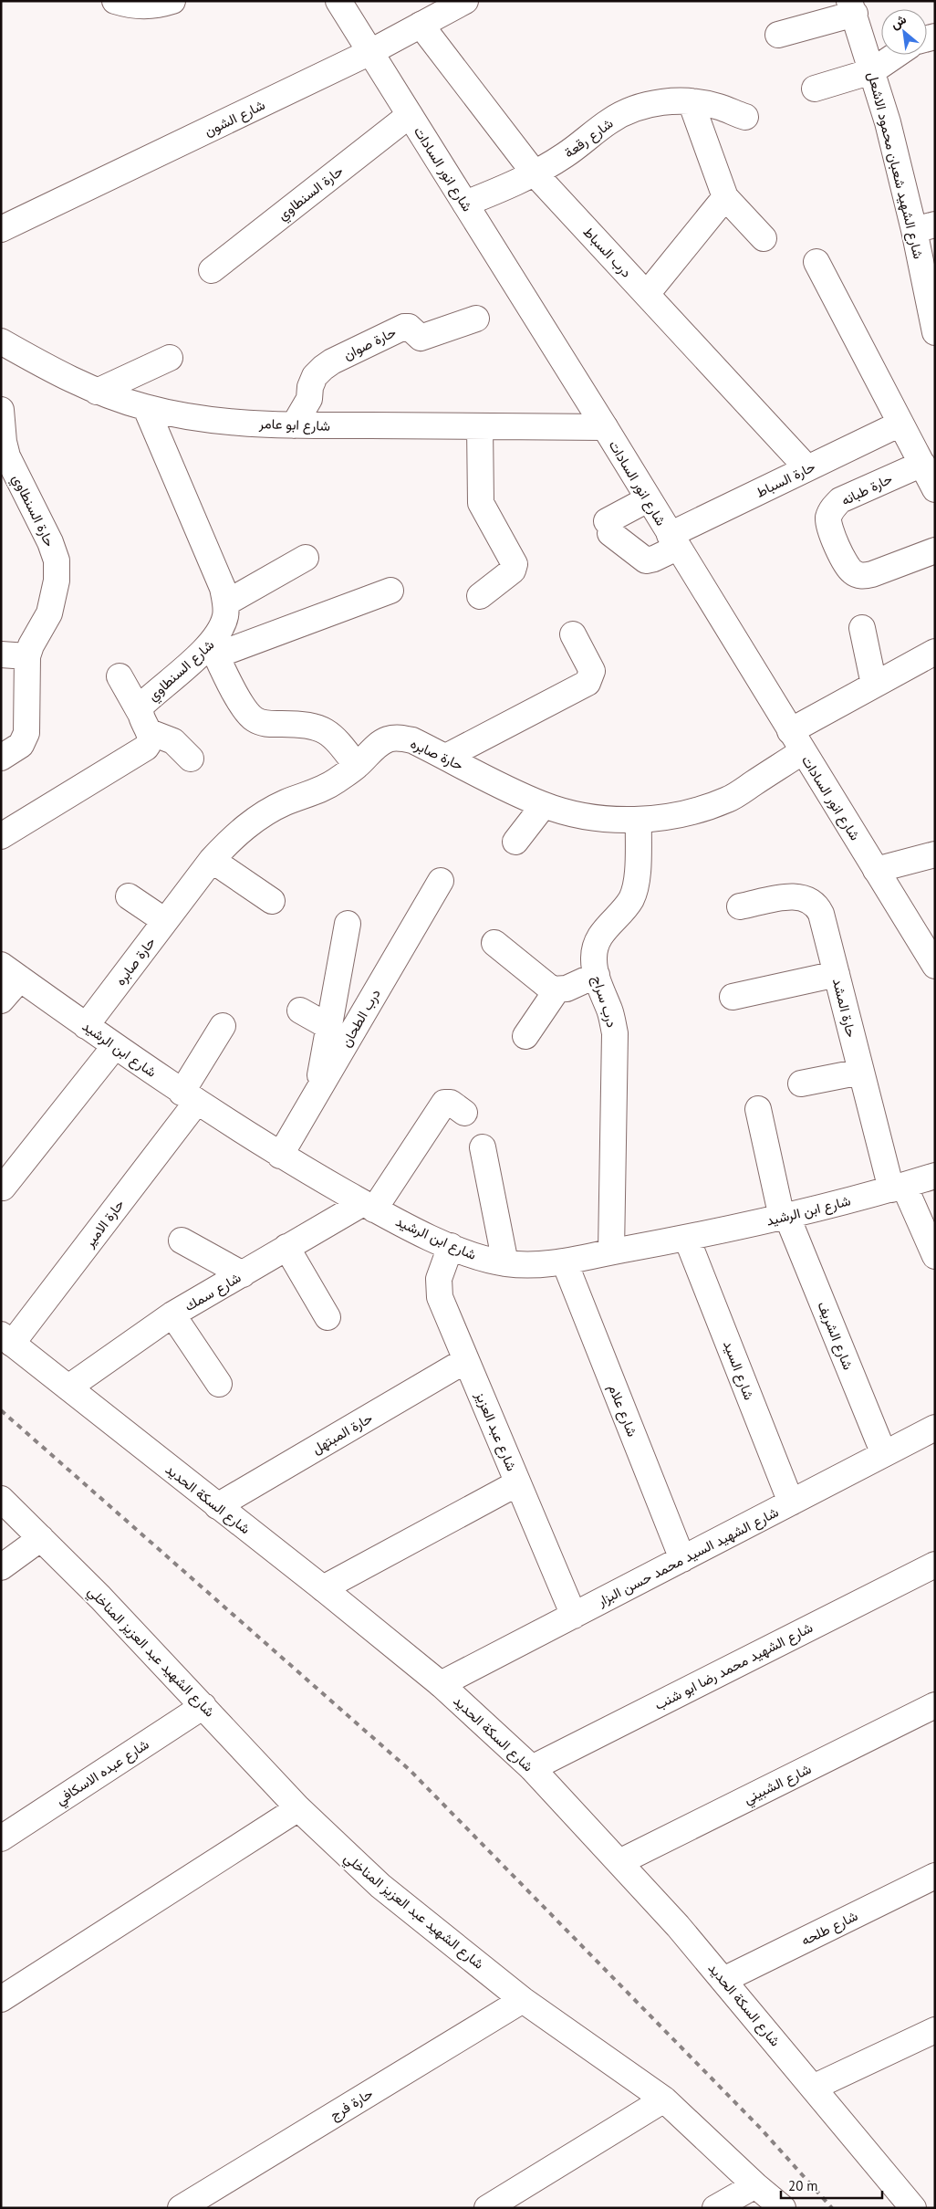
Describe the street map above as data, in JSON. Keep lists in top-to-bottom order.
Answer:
{
  "streets": {
    "street": [
      "شارع الشون",
      "شارع رقعة",
      "شارع الشهيد شعبان محمود الاشعل",
      "شارع انور السادات",
      "حارة السنطاوي",
      "درب السباط",
      "حارة صوان",
      "شارع ابو عامر",
      "حارة السباط",
      "حارة طبانه",
      "شارع السنطاوي",
      "حارة صابره",
      "درب سراج",
      "حارة المشد",
      "درب الطحان",
      "شارع ابن الرشيد",
      "حارة الامير",
      "شارع سمك",
      "شارع الشريف",
      "شارع السيد",
      "شارع علام",
      "شارع عبد العزيز",
      "حارة المبتهل",
      "شارع السكة الحديد",
      "شارع الشهيد السيد محمد حسن البزار",
      "شارع الشهيد عبد العزيز المناخلي",
      "شارع الشهيد محمد رضا ابو شنب",
      "شارع عبده الاسكافي",
      "شارع الشبيني",
      "شارع طلحه",
      "حارة فرج"
    ]
  },
  "crossings": [
    ["شارع الشون", "شارع انور السادات"],
    ["شارع الشون", "درب السباط"],
    ["شارع رقعة", "شارع انور السادات"],
    ["شارع رقعة", "درب السباط"],
    ["شارع انور السادات", "حارة السنطاوي"],
    ["شارع انور السادات", "شارع ابو عامر"],
    ["شارع انور السادات", "حارة السباط"],
    ["شارع انور السادات", "حارة صابره"],
    ["درب السباط", "حارة السباط"],
    ["حارة صوان", "شارع ابو عامر"],
    ["شارع ابو عامر", "شارع السنطاوي"],
    ["حارة صابره", "درب سراج"],
    ["حارة صابره", "شارع ابن الرشيد"],
    ["درب سراج", "شارع ابن الرشيد"],
    ["حارة المشد", "شارع ابن الرشيد"],
    ["درب الطحان", "شارع ابن الرشيد"],
    ["شارع ابن الرشيد", "حارة الامير"],
    ["شارع ابن الرشيد", "شارع سمك"],
    ["شارع ابن الرشيد", "شارع الشريف"],
    ["شارع ابن الرشيد", "شارع السيد"],
    ["شارع ابن الرشيد", "شارع علام"],
    ["شارع ابن الرشيد", "شارع عبد العزيز"],
    ["حارة الامير", "شارع السكة الحديد"],
    ["شارع سمك", "شارع السكة الحديد"],
    ["شارع الشريف", "شارع الشهيد السيد محمد حسن البزار"],
    ["شارع السيد", "شارع الشهيد السيد محمد حسن البزار"],
    ["شارع علام", "شارع الشهيد السيد محمد حسن البزار"],
    ["شارع عبد العزيز", "حارة المبتهل"],
    ["شارع عبد العزيز", "شارع الشهيد السيد محمد حسن البزار"],
    ["حارة المبتهل", "شارع السكة الحديد"],
    ["شارع السكة الحديد", "شارع الشهيد السيد محمد حسن البزار"],
    ["شارع السكة الحديد", "شارع الشهيد محمد رضا ابو شنب"],
    ["شارع السكة الحديد", "شارع الشبيني"],
    ["شارع السكة الحديد", "شارع طلحه"],
    ["شارع الشهيد عبد العزيز المناخلي", "شارع عبده الاسكافي"],
    ["شارع الشهيد عبد العزيز المناخلي", "حارة فرج"]
  ],
  "scale_bar": "20 m",
  "north": "top left"
}
